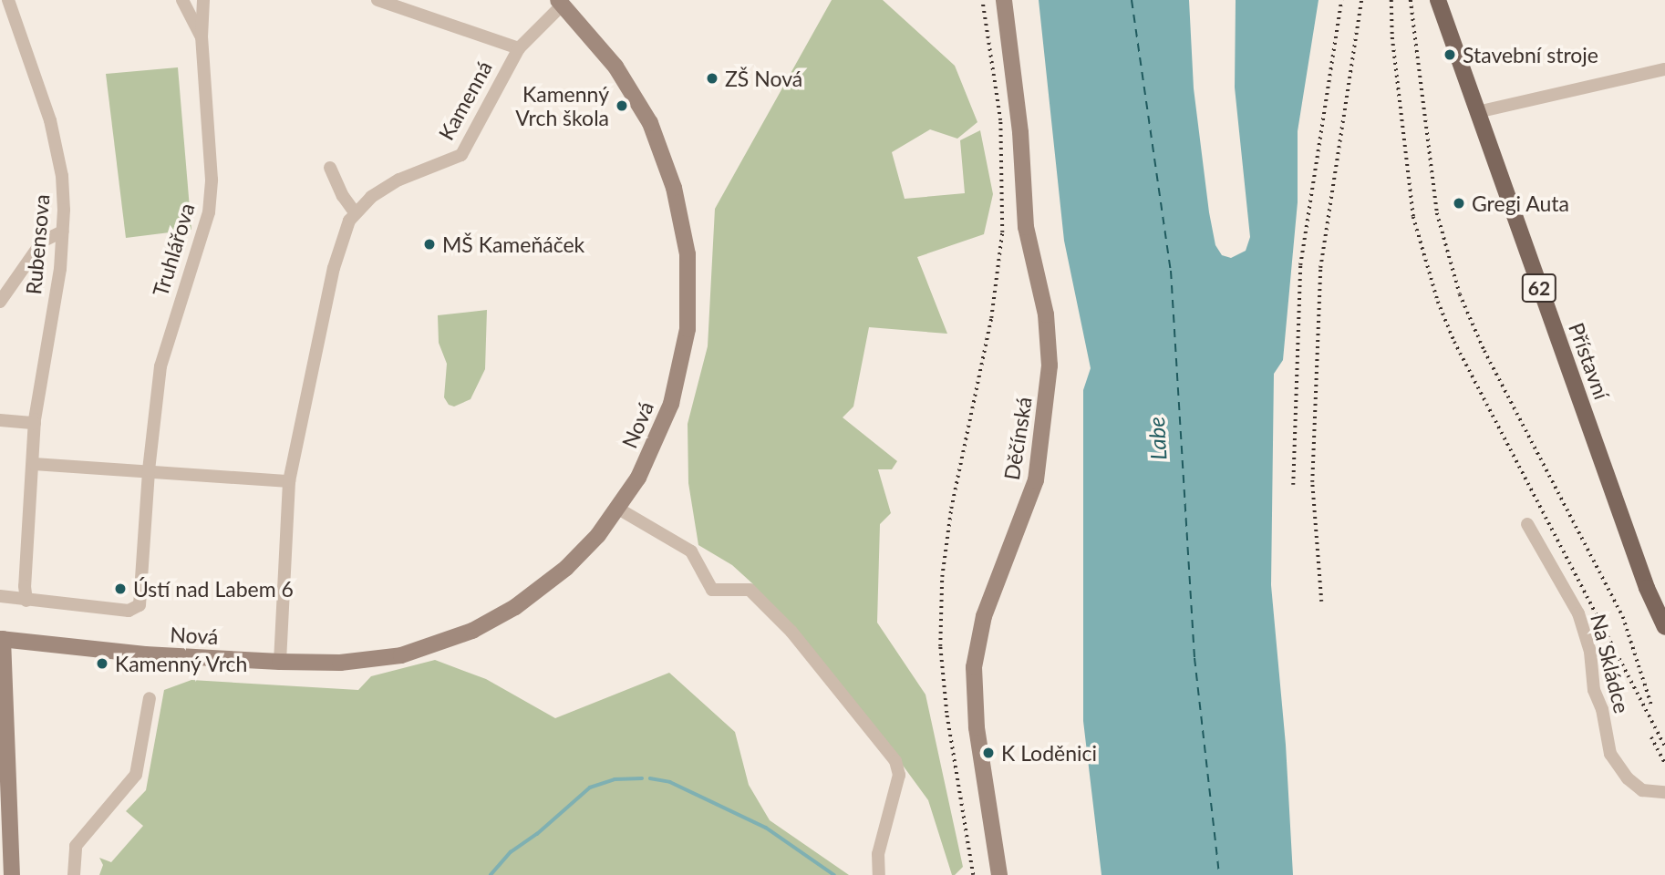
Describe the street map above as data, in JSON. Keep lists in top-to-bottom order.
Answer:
{
  "streets": {
    "main road": ["62", "Přístavní"],
    "street": [
      "Kamenná",
      "Rubensova",
      "Truhlářova",
      "Nová",
      "Děčínská",
      "Na Skládce"
    ]
  },
  "crossings": [
    ["Kamenná", "Nová"],
    ["Rubensova", "Truhlářova"]
  ],
  "water": ["Labe"],
  "places": [
    "Stavební stroje",
    "ZŠ Nová",
    "Kamenný Vrch škola",
    "Gregi Auta",
    "MŠ Kameňáček",
    "Ústí nad Labem 6",
    "Kamenný Vrch",
    "K Loděnici"
  ]
}
